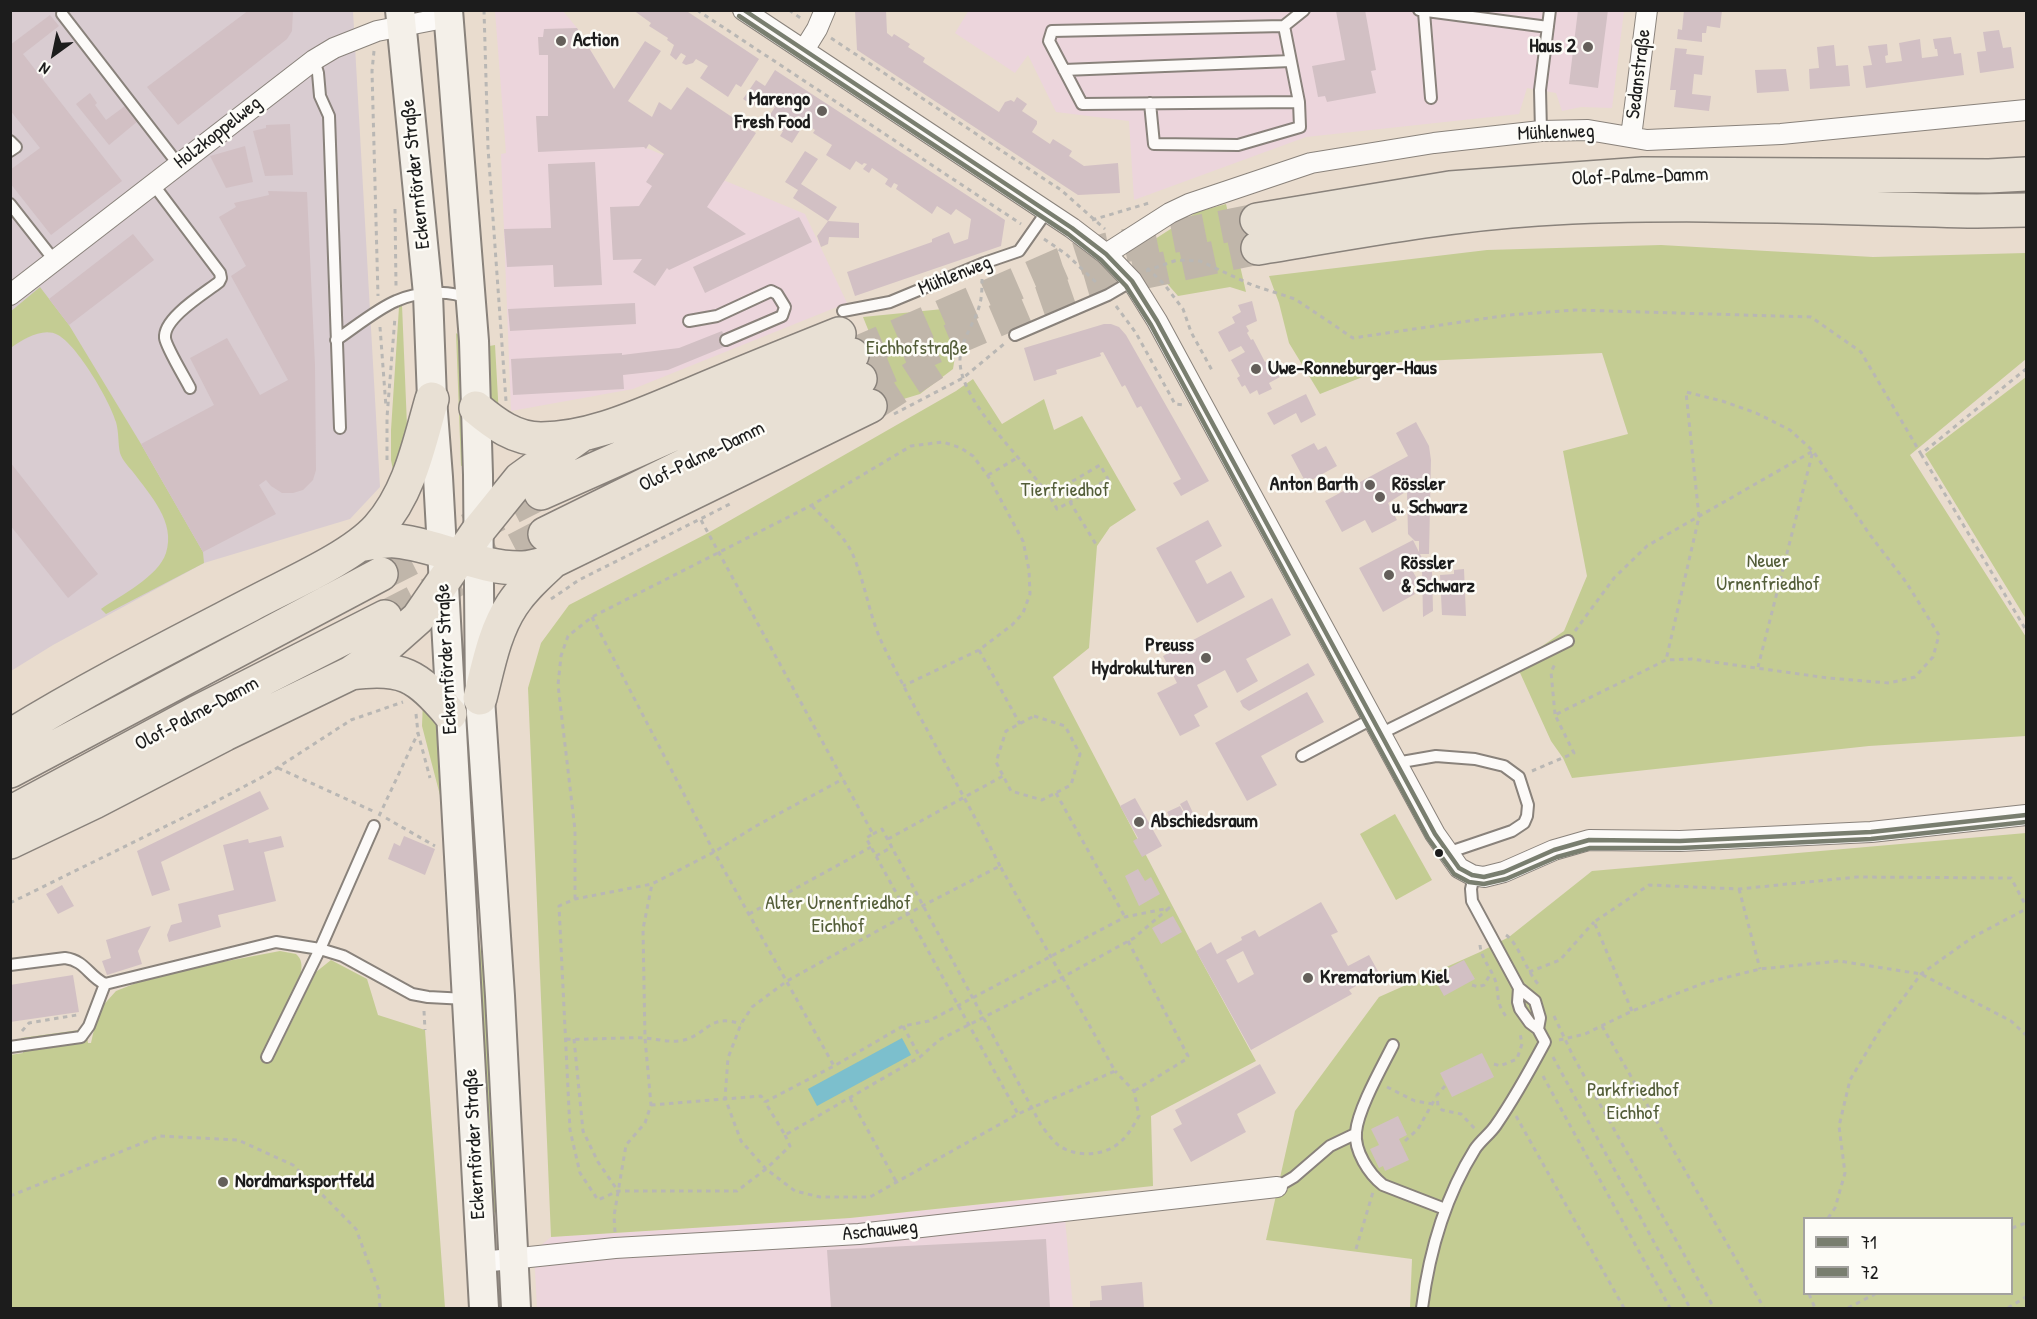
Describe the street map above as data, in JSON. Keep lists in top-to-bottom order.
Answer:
{
  "streets": {
    "highway": ["Olof-Palme-Damm"],
    "main road": ["Eckernförder Straße"],
    "street": [
      "Sedanstraße",
      "Holzkoppelweg",
      "Mühlenweg",
      "Aschauweg"
    ]
  },
  "crossings": [
    ["Sedanstraße", "Mühlenweg"],
    ["Holzkoppelweg", "Eckernförder Straße"],
    ["Mühlenweg", "Olof-Palme-Damm"],
    ["Eckernförder Straße", "Aschauweg"]
  ],
  "parks": [
    "Eichhofstraße",
    "Tierfriedhof",
    "Neuer Urnenfriedhof",
    "Alter Urnenfriedhof Eichhof",
    "Parkfriedhof Eichhof"
  ],
  "places": [
    "Action",
    "Haus 2",
    "Marengo Fresh Food",
    "Uwe-Ronneburger-Haus",
    "Anton Barth",
    "Rössler u. Schwarz",
    "Rössler & Schwarz",
    "Preuss Hydrokulturen",
    "Abschiedsraum",
    "Krematorium Kiel",
    "Nordmarksportfeld"
  ],
  "lines": ["transit line 71", "transit line 72"],
  "legend": ["71", "72"],
  "north": "bottom left"
}
